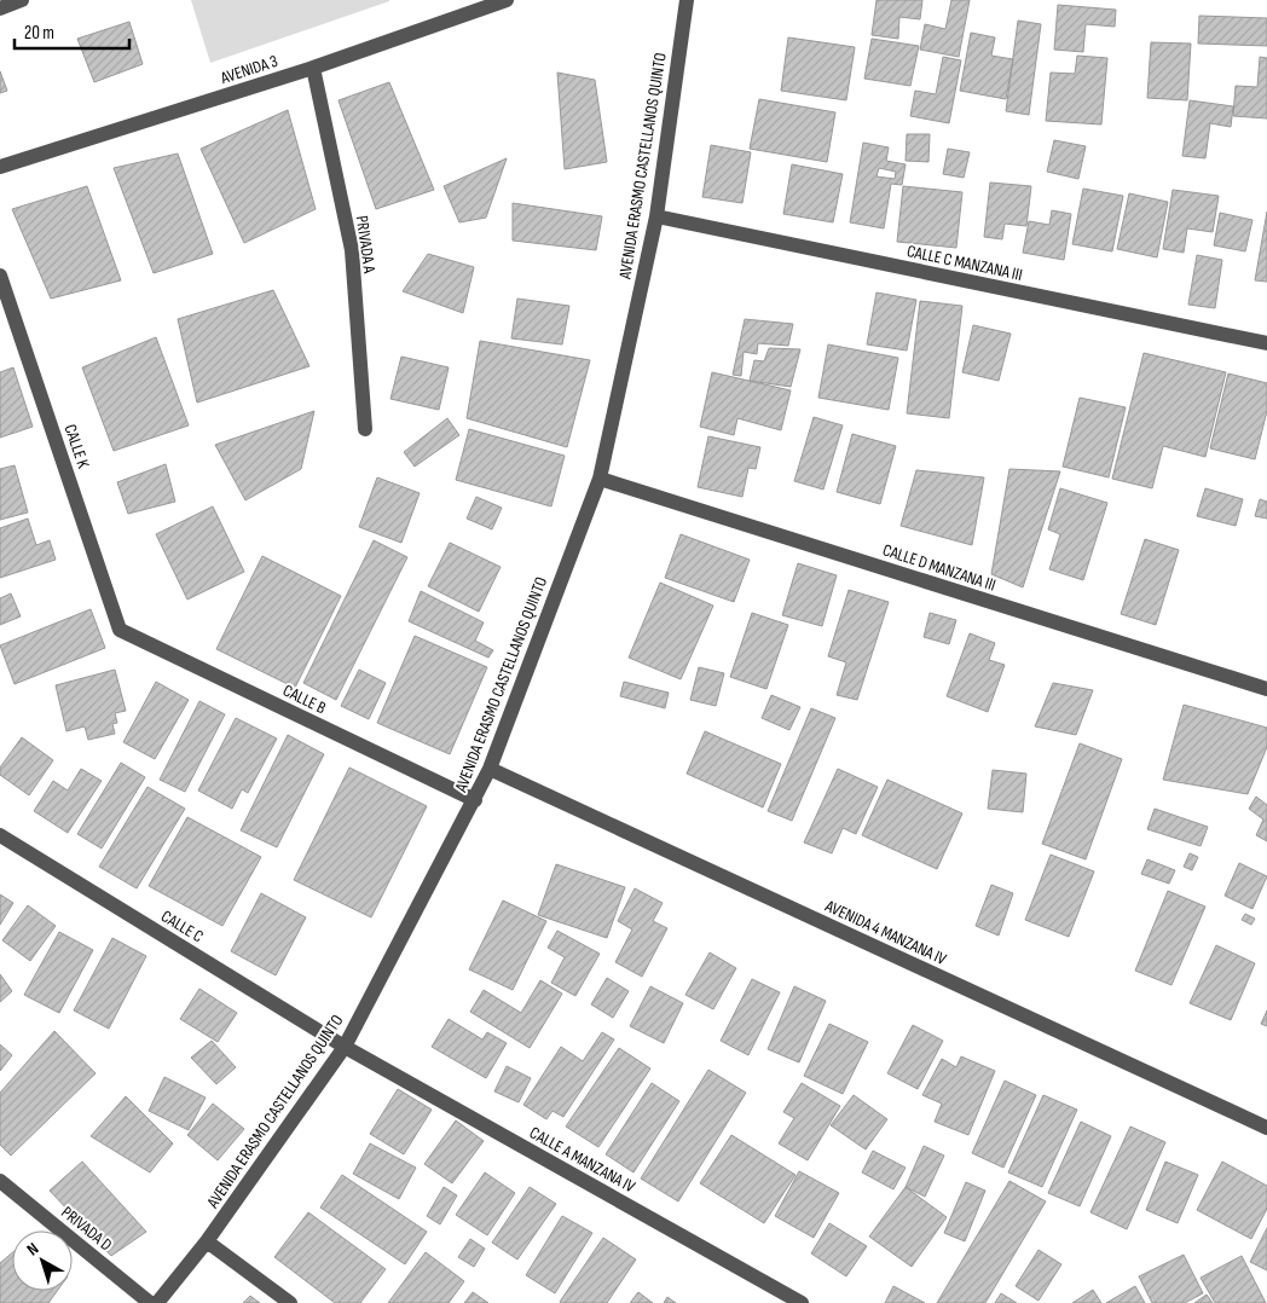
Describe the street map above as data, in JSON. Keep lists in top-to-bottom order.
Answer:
{
  "streets": {
    "street": [
      "AVENIDA 3",
      "AVENIDA ERASMO CASTELLANOS QUINTO",
      "PRIVADA A",
      "CALLE C MANZANA III",
      "CALLE K",
      "CALLE D MANZANA III",
      "CALLE B",
      "CALLE C",
      "AVENIDA 4 MANZANA IV",
      "CALLE A MANZANA IV",
      "PRIVADA D"
    ]
  },
  "crossings": [
    ["AVENIDA 3", "PRIVADA A"],
    ["AVENIDA ERASMO CASTELLANOS QUINTO", "CALLE C MANZANA III"],
    ["AVENIDA ERASMO CASTELLANOS QUINTO", "CALLE D MANZANA III"],
    ["AVENIDA ERASMO CASTELLANOS QUINTO", "CALLE B"],
    ["AVENIDA ERASMO CASTELLANOS QUINTO", "CALLE C"],
    ["AVENIDA ERASMO CASTELLANOS QUINTO", "AVENIDA 4 MANZANA IV"],
    ["AVENIDA ERASMO CASTELLANOS QUINTO", "CALLE A MANZANA IV"],
    ["CALLE K", "CALLE B"],
    ["CALLE C", "CALLE A MANZANA IV"]
  ],
  "scale_bar": "20 m",
  "north": "top left"
}
